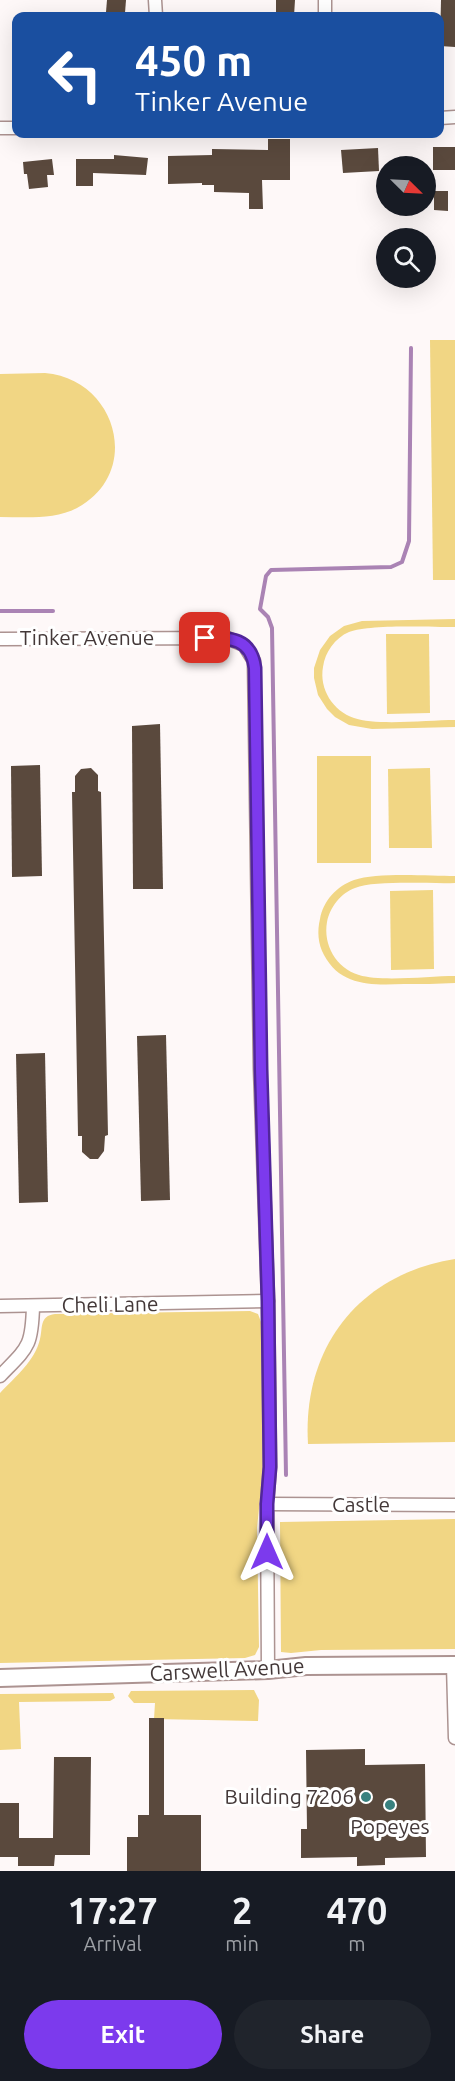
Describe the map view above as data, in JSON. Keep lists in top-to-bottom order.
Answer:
{
  "streets": {
    "street": [
      "Tinker Avenue",
      "Cheli Lane",
      "Castle",
      "Carswell Avenue"
    ]
  },
  "crossings": [
    ["Tinker Avenue", "Cheli Lane"]
  ],
  "places": ["Building 7206", "Popeyes"],
  "north": "bottom right",
  "page": {
    "turn": ["450 m", "Tinker Avenue"],
    "eta": [
      "17:27",
      "Arrival",
      "2",
      "min",
      "470",
      "m"
    ],
    "buttons": ["Exit", "Share"]
  }
}
